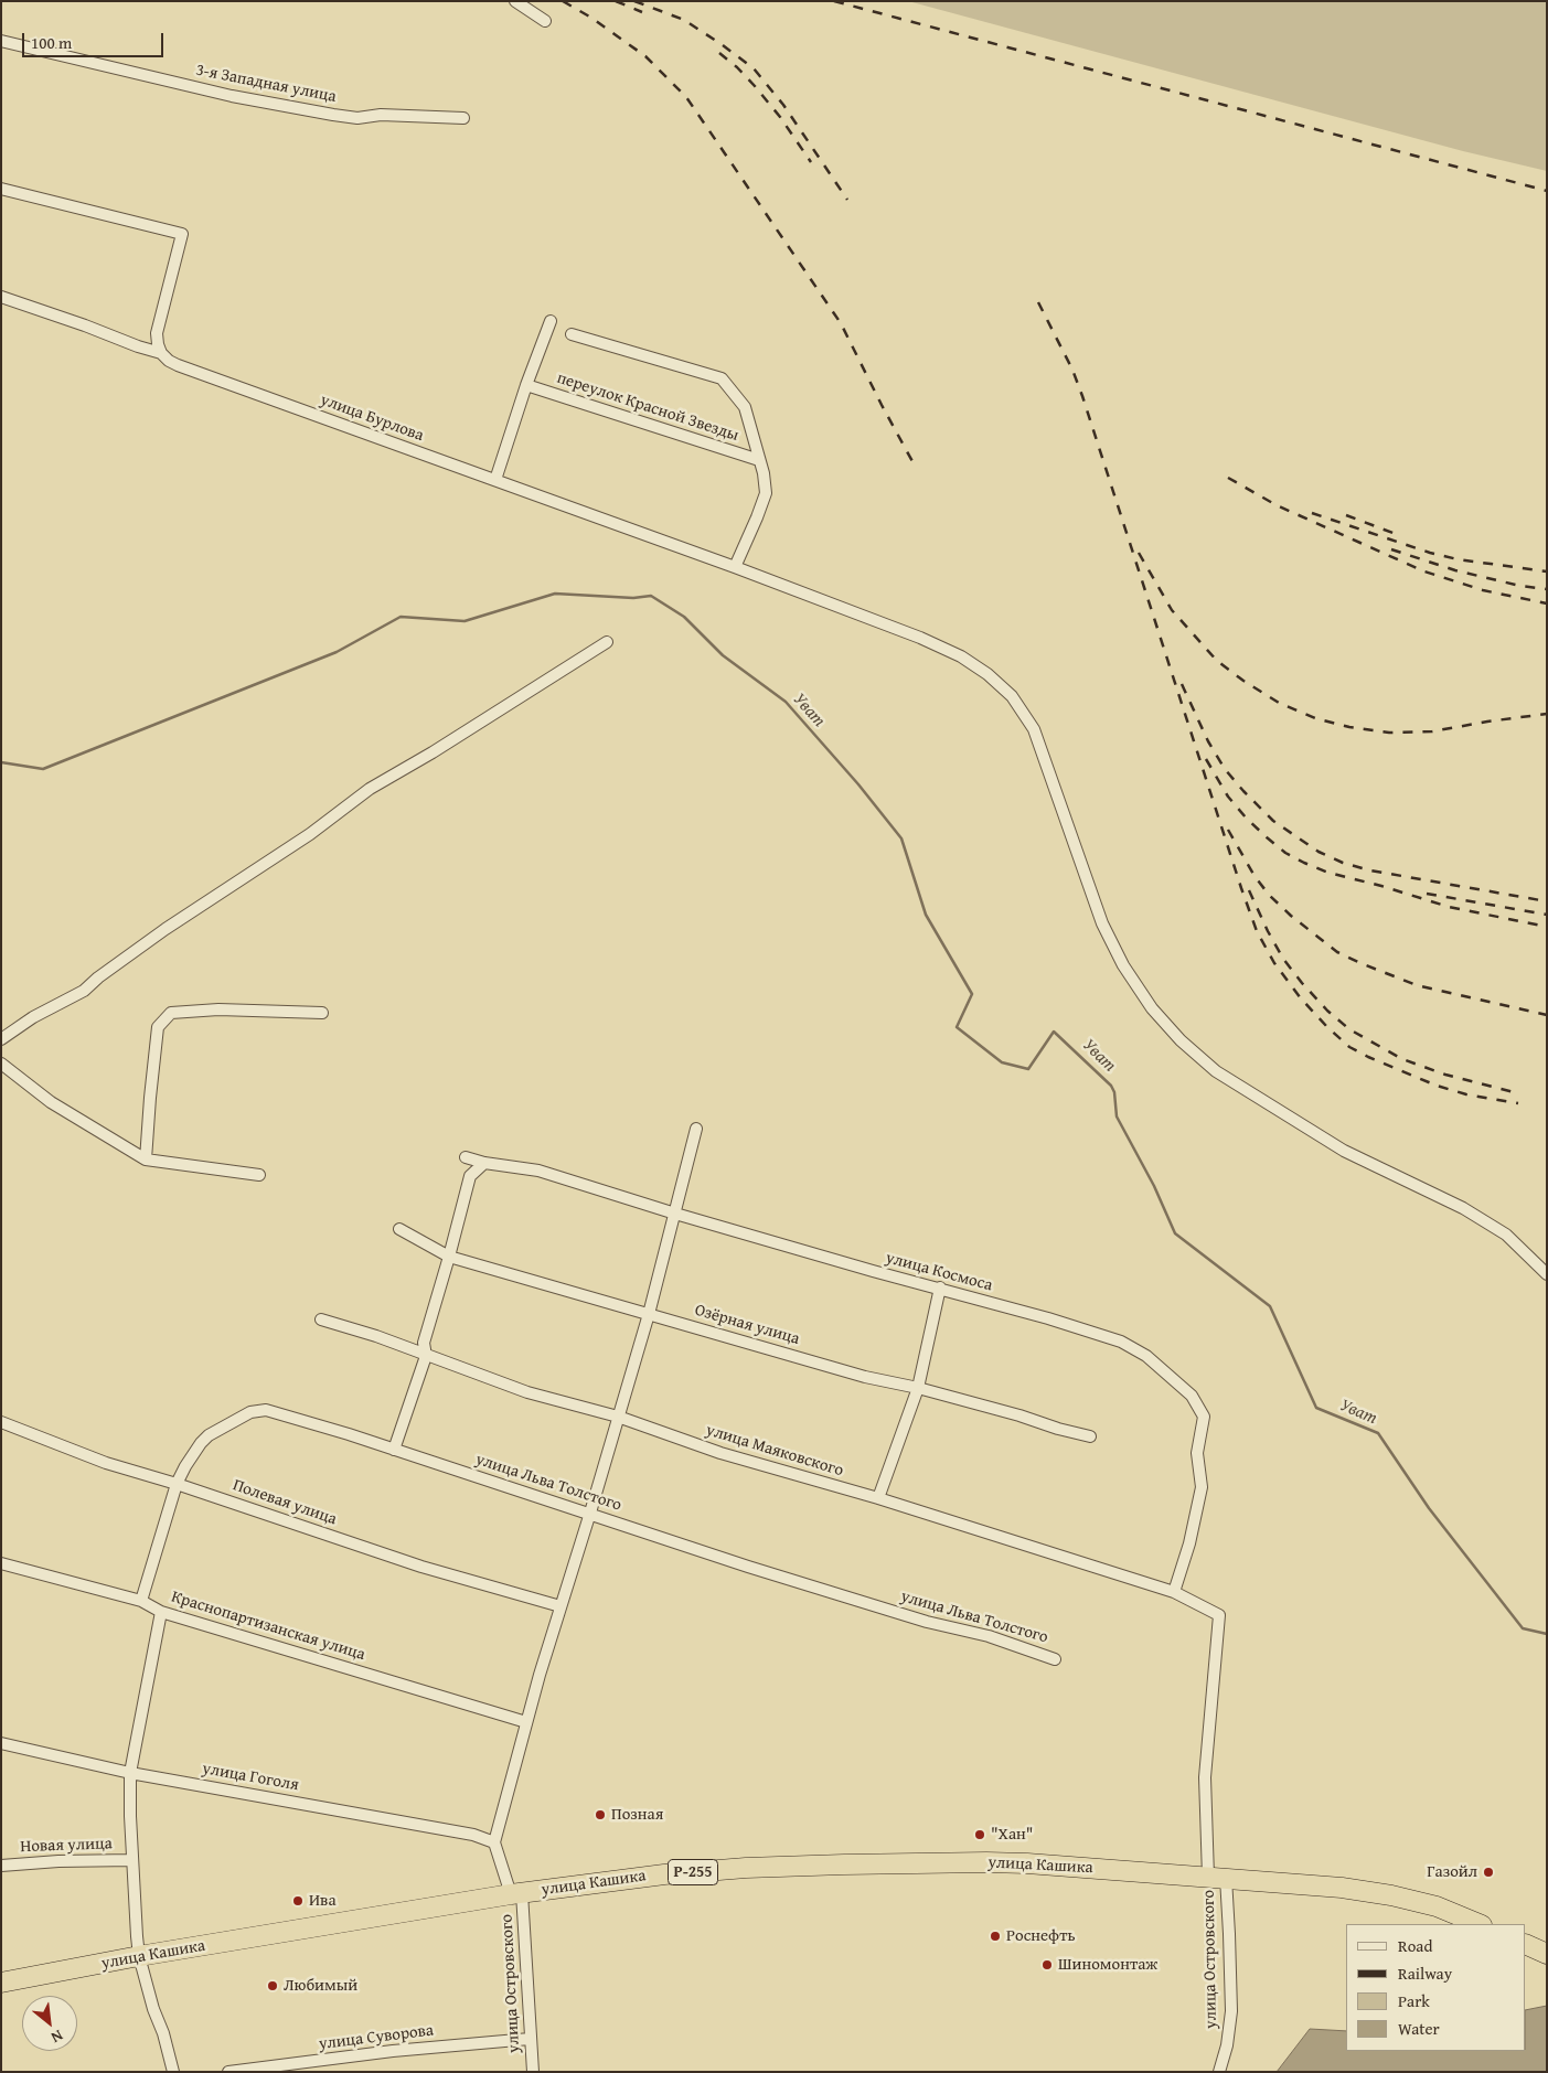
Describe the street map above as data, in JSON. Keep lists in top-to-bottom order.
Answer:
{
  "streets": {
    "highway": ["улица Кашика", "Р-255"],
    "street": [
      "3-я Западная улица",
      "переулок Красной Звезды",
      "улица Бурлова",
      "улица Космоса",
      "Озёрная улица",
      "улица Маяковского",
      "улица Льва Толстого",
      "Полевая улица",
      "Краснопартизанская улица",
      "улица Гоголя",
      "Новая улица",
      "улица Островского",
      "улица Суворова"
    ]
  },
  "crossings": [
    ["улица Космоса", "улица Маяковского"],
    ["улица Маяковского", "улица Островского"],
    ["улица Льва Толстого", "Полевая улица"],
    ["улица Льва Толстого", "Краснопартизанская улица"],
    ["улица Гоголя", "улица Островского"],
    ["улица Кашика", "улица Островского"],
    ["улица Островского", "улица Суворова"]
  ],
  "water": ["Уват"],
  "places": [
    "Позная",
    "\"Хан\"",
    "Газойл",
    "Ива",
    "Роснефть",
    "Шиномонтаж",
    "Любимый"
  ],
  "legend": [
    "Road",
    "Railway",
    "Park",
    "Water"
  ],
  "scale_bar": "100 m",
  "north": "bottom right"
}
